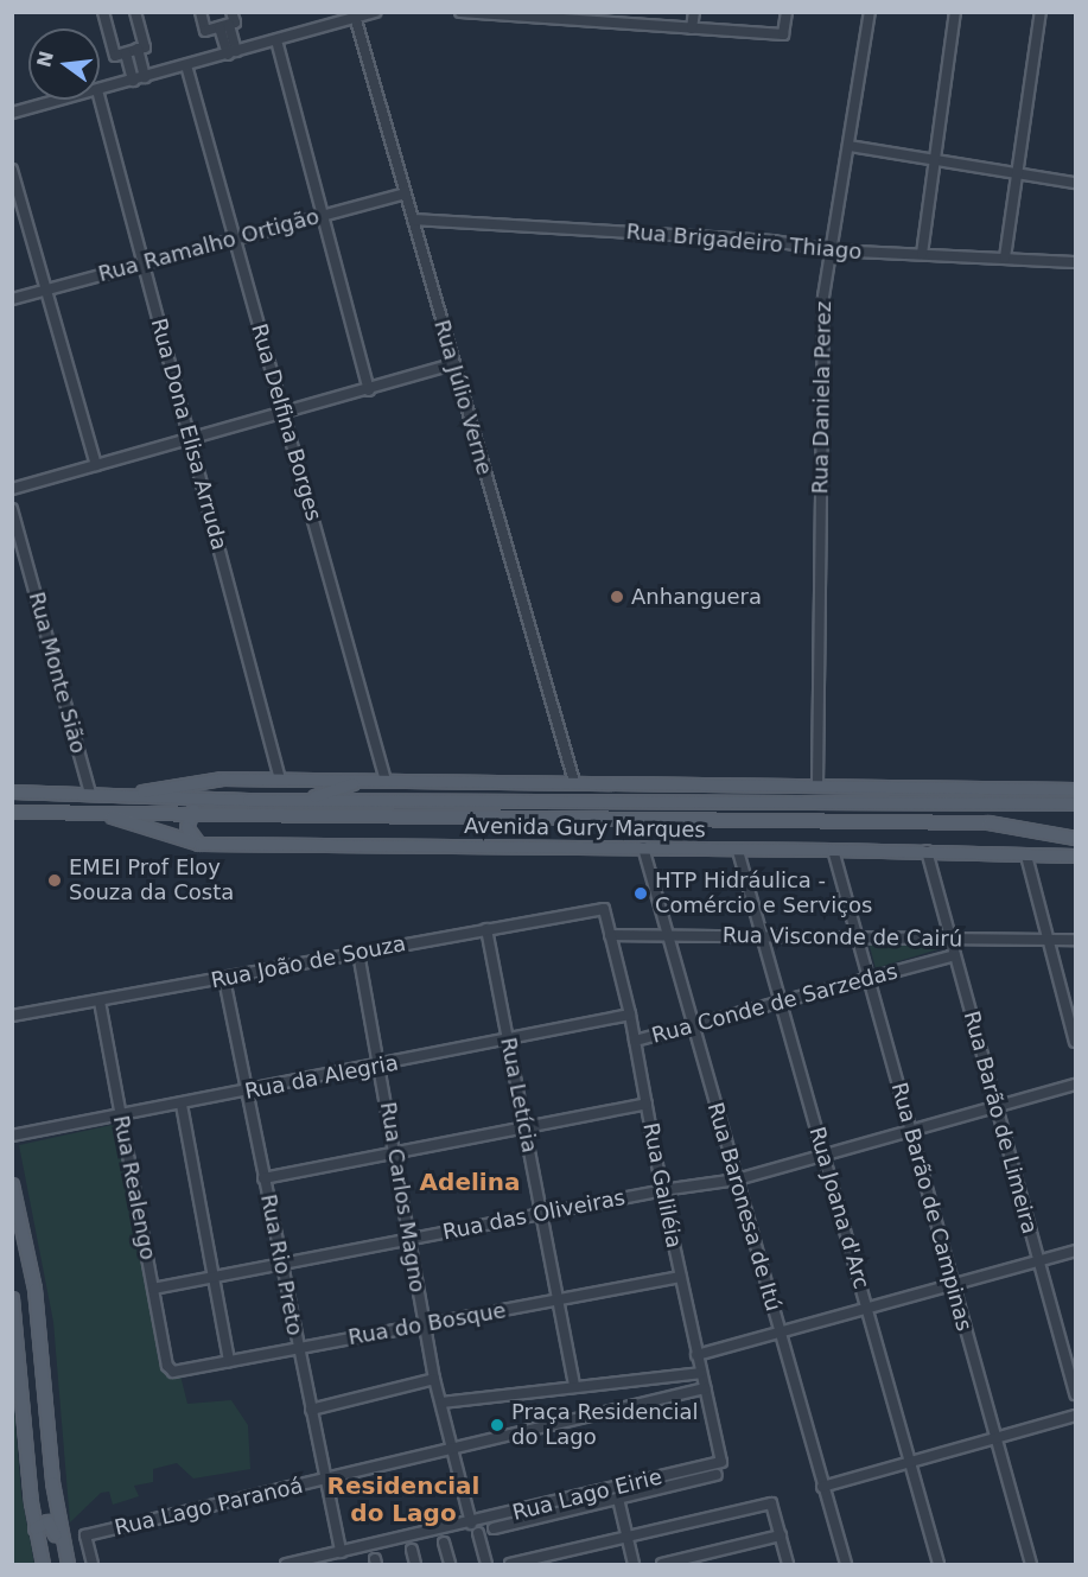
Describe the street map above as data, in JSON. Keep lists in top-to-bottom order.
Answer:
{
  "streets": {
    "main road": ["Avenida Gury Marques"],
    "street": [
      "Rua Brigadeiro Thiago",
      "Rua Ramalho Ortigão",
      "Rua Júlio Verne",
      "Rua Daniela Perez",
      "Rua Delfina Borges",
      "Rua Dona Elisa Arruda",
      "Rua Monte Sião",
      "Rua Visconde de Cairú",
      "Rua João de Souza",
      "Rua Conde de Sarzedas",
      "Rua da Alegria",
      "Rua Letícia",
      "Rua Barão de Limeira",
      "Rua Galiléia",
      "Rua Realengo",
      "Rua Carlos Magno",
      "Rua Baronesa de Itú",
      "Rua Barão de Campinas",
      "Rua Joana d'Arc",
      "Rua das Oliveiras",
      "Rua Rio Preto",
      "Rua do Bosque",
      "Rua Lago Eirie",
      "Rua Lago Paranoá"
    ]
  },
  "crossings": [
    ["Rua Brigadeiro Thiago", "Rua Júlio Verne"],
    ["Rua Brigadeiro Thiago", "Rua Daniela Perez"],
    ["Rua Ramalho Ortigão", "Rua Júlio Verne"],
    ["Rua Ramalho Ortigão", "Rua Delfina Borges"],
    ["Rua Ramalho Ortigão", "Rua Dona Elisa Arruda"],
    ["Rua Júlio Verne", "Avenida Gury Marques"],
    ["Rua Daniela Perez", "Avenida Gury Marques"],
    ["Rua Delfina Borges", "Avenida Gury Marques"],
    ["Rua Dona Elisa Arruda", "Avenida Gury Marques"],
    ["Rua Monte Sião", "Avenida Gury Marques"],
    ["Avenida Gury Marques", "Rua Barão de Limeira"],
    ["Avenida Gury Marques", "Rua Baronesa de Itú"],
    ["Avenida Gury Marques", "Rua Barão de Campinas"],
    ["Avenida Gury Marques", "Rua Joana d'Arc"],
    ["Rua Visconde de Cairú", "Rua Barão de Limeira"],
    ["Rua Visconde de Cairú", "Rua Galiléia"],
    ["Rua Visconde de Cairú", "Rua Baronesa de Itú"],
    ["Rua Visconde de Cairú", "Rua Barão de Campinas"],
    ["Rua Visconde de Cairú", "Rua Joana d'Arc"],
    ["Rua João de Souza", "Rua Letícia"],
    ["Rua João de Souza", "Rua Galiléia"],
    ["Rua João de Souza", "Rua Realengo"],
    ["Rua João de Souza", "Rua Carlos Magno"],
    ["Rua João de Souza", "Rua Rio Preto"],
    ["Rua Conde de Sarzedas", "Rua Barão de Limeira"],
    ["Rua Conde de Sarzedas", "Rua Galiléia"],
    ["Rua Conde de Sarzedas", "Rua Baronesa de Itú"],
    ["Rua Conde de Sarzedas", "Rua Barão de Campinas"],
    ["Rua Conde de Sarzedas", "Rua Joana d'Arc"],
    ["Rua da Alegria", "Rua Letícia"],
    ["Rua da Alegria", "Rua Galiléia"],
    ["Rua da Alegria", "Rua Realengo"],
    ["Rua da Alegria", "Rua Carlos Magno"],
    ["Rua da Alegria", "Rua Rio Preto"],
    ["Rua Letícia", "Rua das Oliveiras"],
    ["Rua Letícia", "Rua do Bosque"],
    ["Rua Barão de Limeira", "Rua das Oliveiras"],
    ["Rua Galiléia", "Rua das Oliveiras"],
    ["Rua Galiléia", "Rua do Bosque"],
    ["Rua Galiléia", "Rua Lago Eirie"],
    ["Rua Galiléia", "Rua Lago Paranoá"],
    ["Rua Realengo", "Rua das Oliveiras"],
    ["Rua Realengo", "Rua do Bosque"],
    ["Rua Carlos Magno", "Rua das Oliveiras"],
    ["Rua Carlos Magno", "Rua do Bosque"],
    ["Rua Carlos Magno", "Rua Lago Eirie"],
    ["Rua Carlos Magno", "Rua Lago Paranoá"],
    ["Rua Baronesa de Itú", "Rua das Oliveiras"],
    ["Rua Barão de Campinas", "Rua das Oliveiras"],
    ["Rua Joana d'Arc", "Rua das Oliveiras"],
    ["Rua das Oliveiras", "Rua Rio Preto"],
    ["Rua Rio Preto", "Rua do Bosque"],
    ["Rua Rio Preto", "Rua Lago Eirie"],
    ["Rua Rio Preto", "Rua Lago Paranoá"]
  ],
  "districts": ["Adelina", "Residencial do Lago"],
  "places": [
    "Anhanguera",
    "EMEI Prof Eloy Souza da Costa",
    "HTP Hidráulica - Comércio e Serviços",
    "Praça Residencial do Lago"
  ],
  "north": "left"
}
